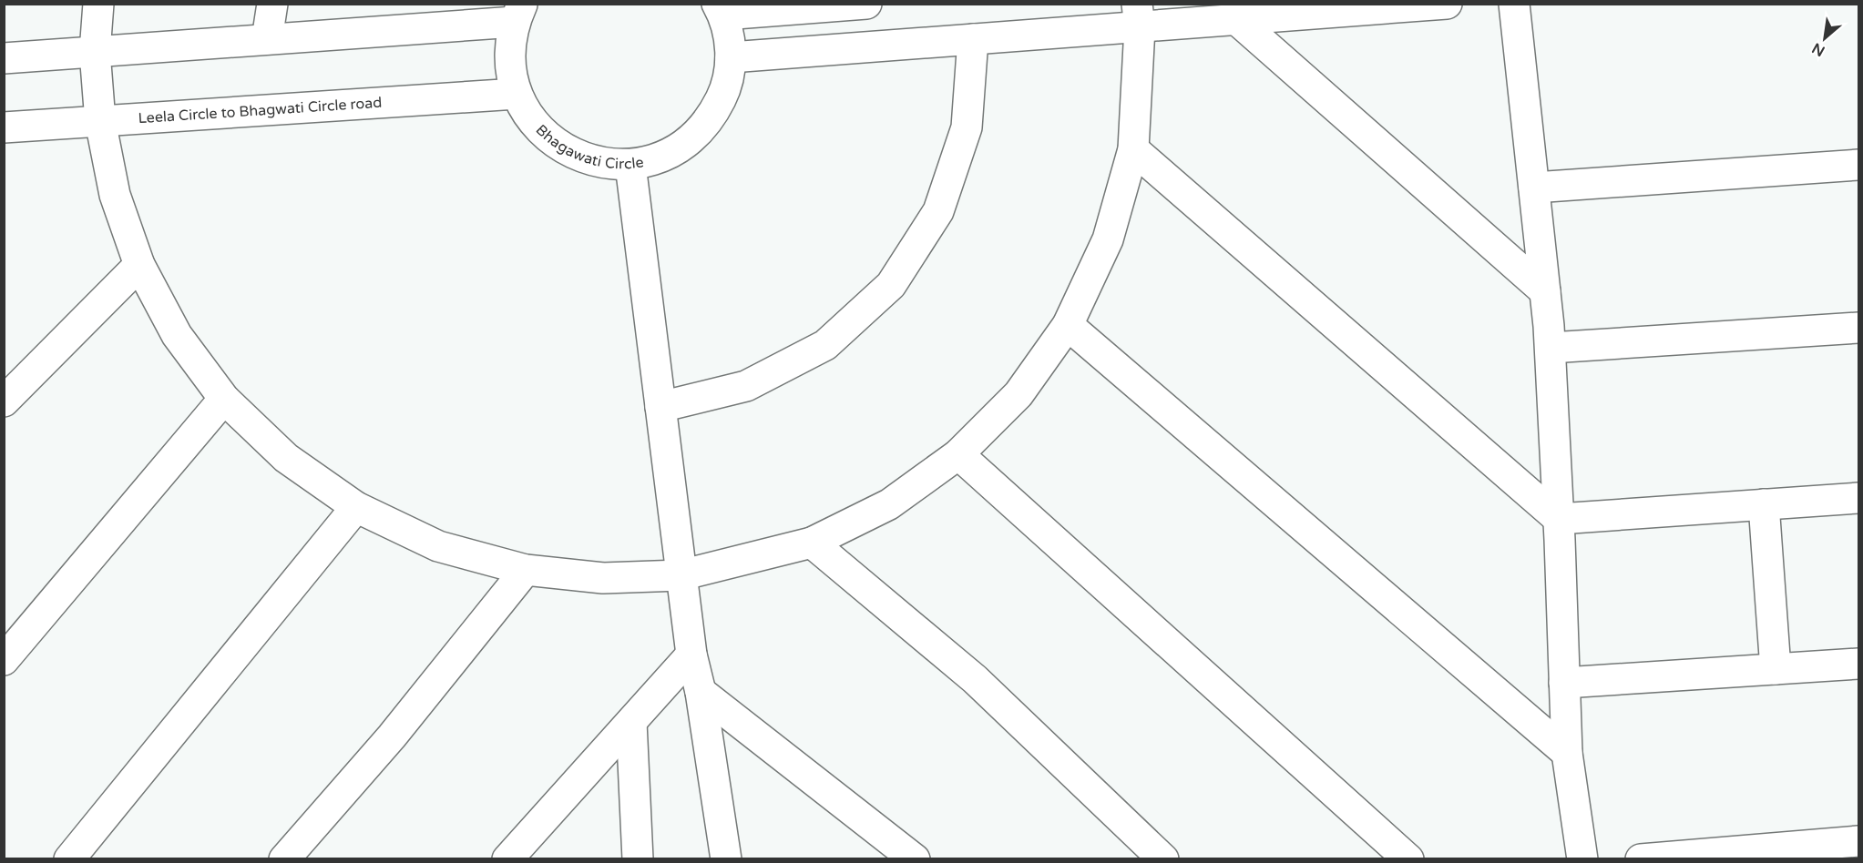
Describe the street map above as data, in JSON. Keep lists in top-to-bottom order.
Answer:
{
  "streets": {
    "street": ["Leela Circle to Bhagwati Circle road", "Bhagawati Circle"]
  },
  "crossings": [
    ["Leela Circle to Bhagwati Circle road", "Bhagawati Circle"]
  ],
  "north": "bottom left"
}
